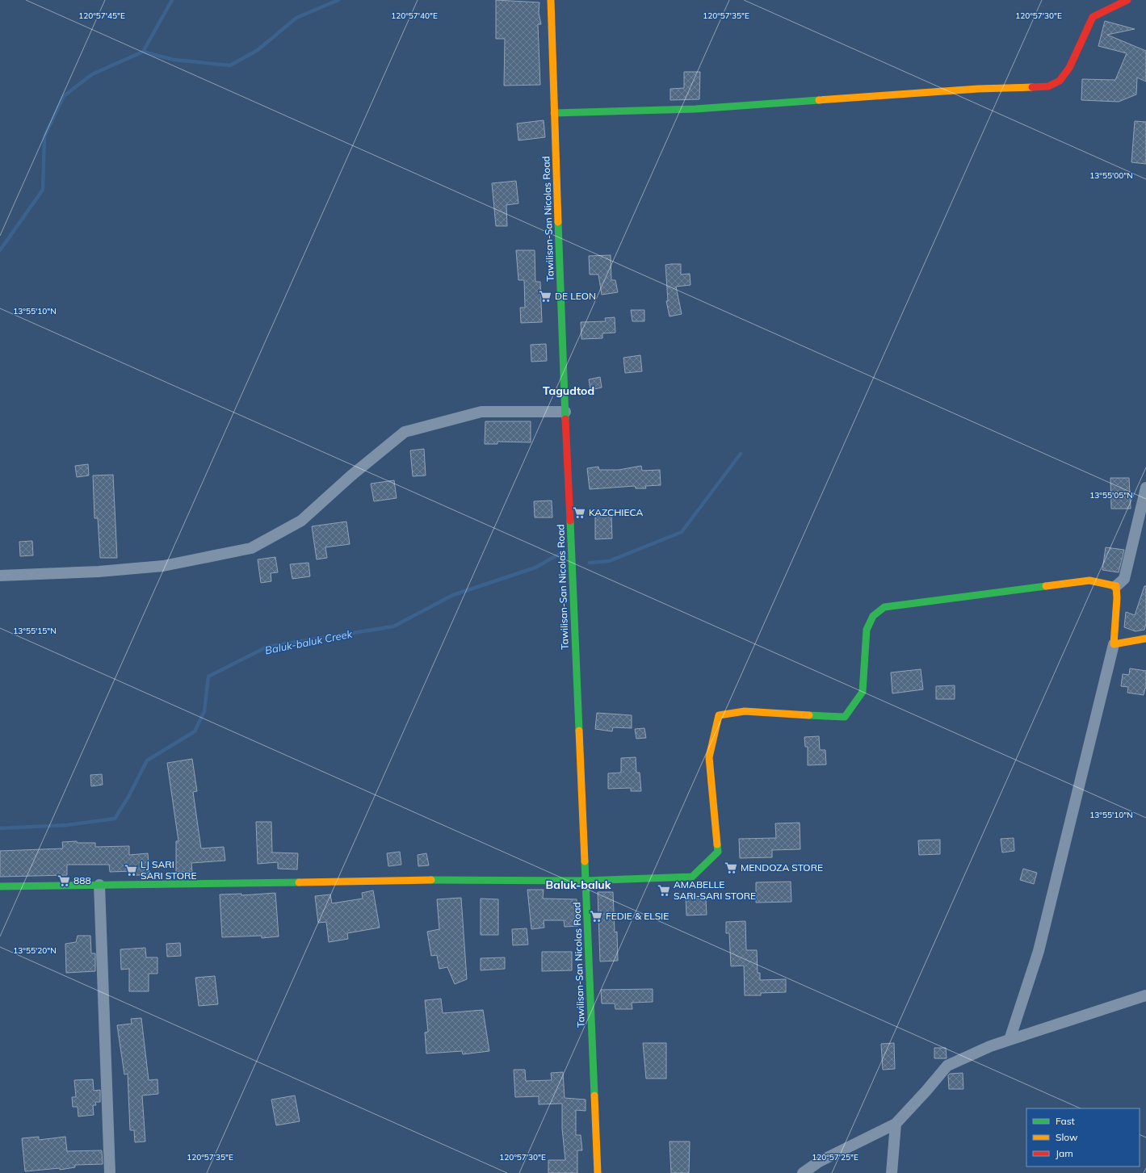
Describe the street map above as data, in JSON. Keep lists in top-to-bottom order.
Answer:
{
  "streets": {
    "street": ["Tawilisan-San Nicolas Road"]
  },
  "districts": ["Tagudtod", "Baluk-baluk"],
  "water": ["Baluk-baluk Creek"],
  "places": {
    "supermarket": [
      "DE LEON",
      "KAZCHIECA",
      "MENDOZA STORE",
      "LJ SARI SARI STORE",
      "888",
      "AMABELLE SARI-SARI STORE",
      "FEDIE & ELSIE"
    ]
  },
  "legend": ["Fast", "Slow", "Jam"],
  "coordinates": [
    "120°57'45\"E",
    "120°57'35\"E",
    "120°57'30\"E",
    "120°57'40\"E",
    "13°55'00\"N",
    "13°55'10\"N",
    "13°55'05\"N",
    "13°55'15\"N",
    "13°55'20\"N",
    "120°57'25\"E"
  ]
}
